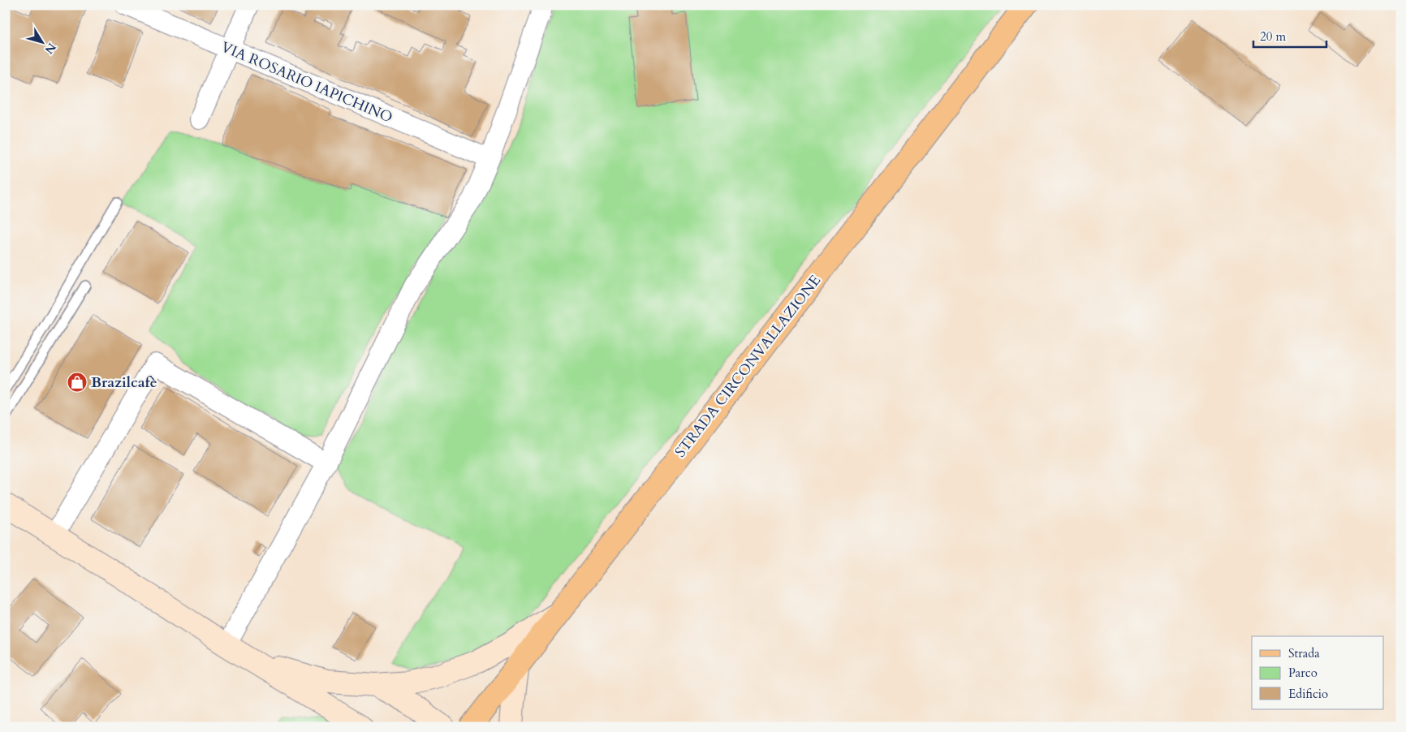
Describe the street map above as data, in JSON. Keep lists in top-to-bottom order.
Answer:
{
  "streets": {
    "main road": ["STRADA CIRCONVALLAZIONE"],
    "street": ["VIA ROSARIO IAPICHINO"]
  },
  "places": {
    "shop": ["Brazilcafè"]
  },
  "legend": ["Strada", "Parco", "Edificio"],
  "scale_bar": "20 m",
  "north": "bottom right"
}
